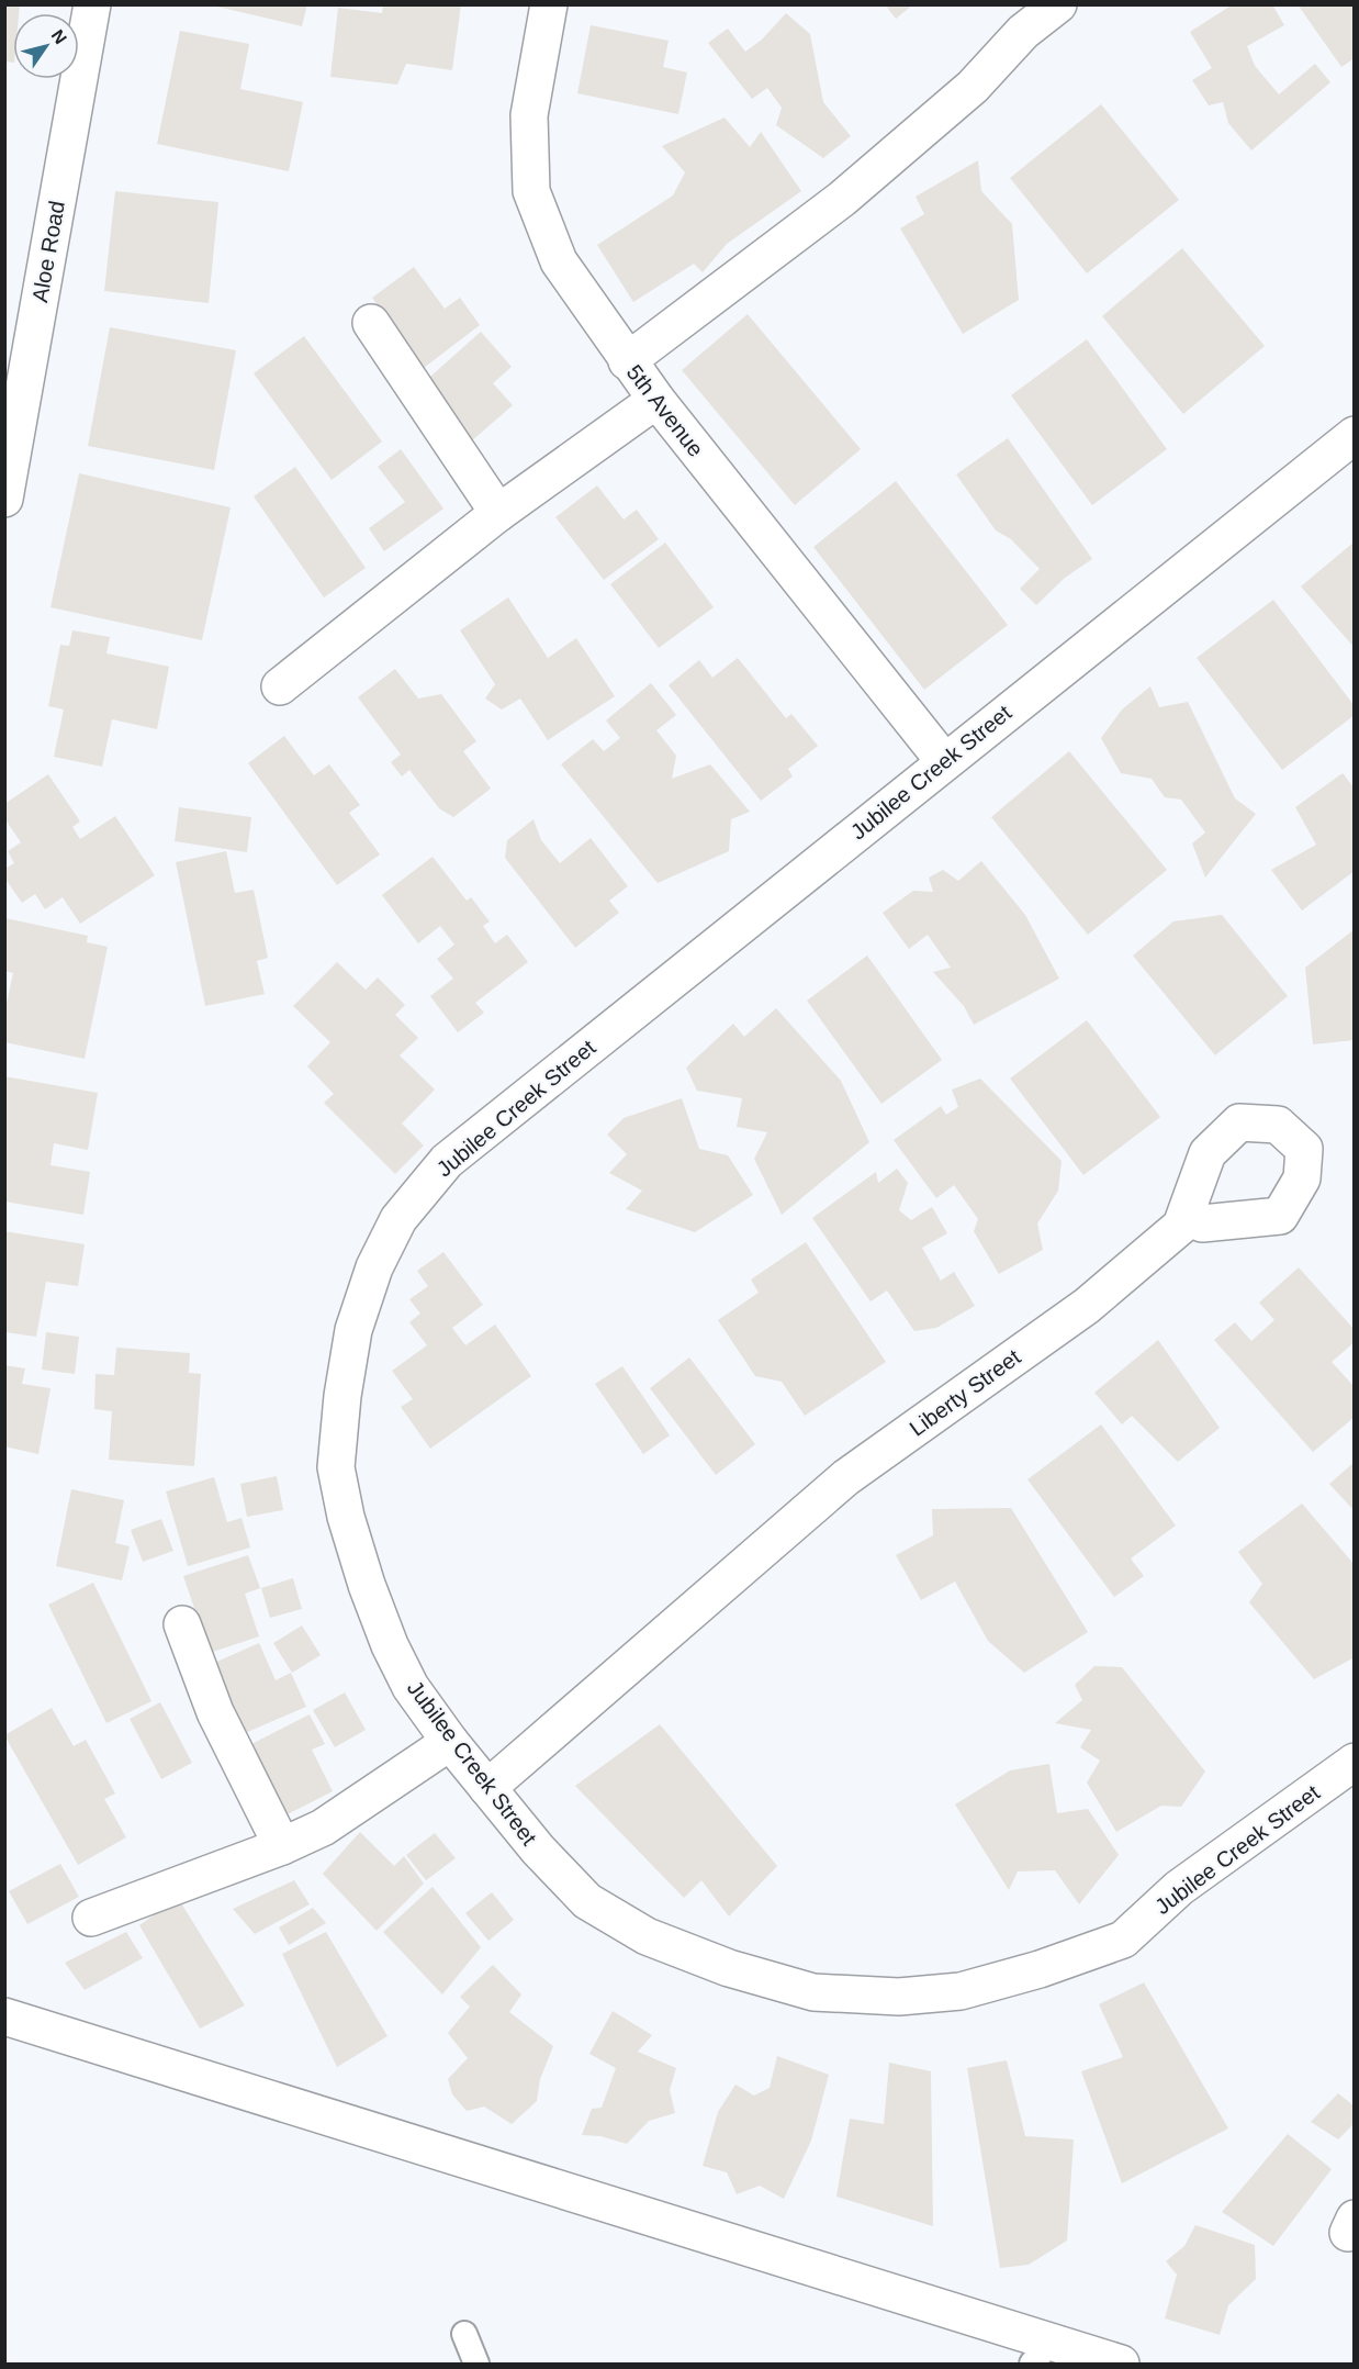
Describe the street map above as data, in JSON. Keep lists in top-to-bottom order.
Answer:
{
  "streets": {
    "street": [
      "Aloe Road",
      "5th Avenue",
      "Jubilee Creek Street",
      "Liberty Street"
    ]
  },
  "crossings": [
    ["5th Avenue", "Jubilee Creek Street"],
    ["Jubilee Creek Street", "Liberty Street"]
  ],
  "north": "top right"
}
